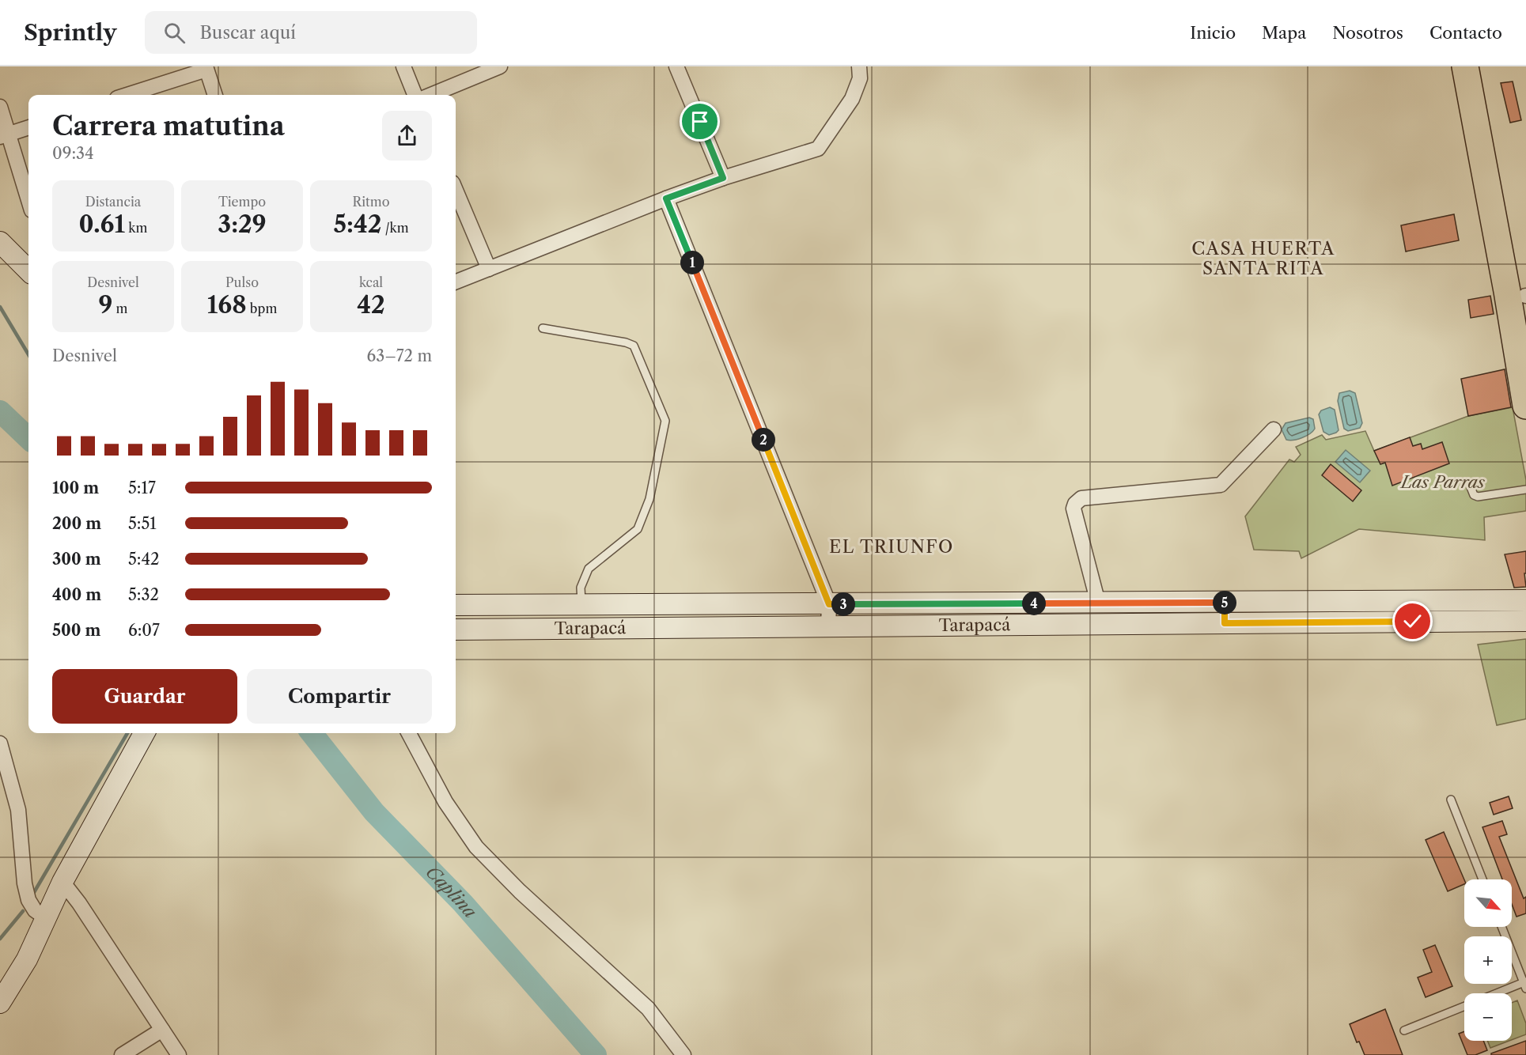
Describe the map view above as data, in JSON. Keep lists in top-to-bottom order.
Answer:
{
  "streets": {
    "main road": ["Tarapacá"]
  },
  "districts": ["CASA HUERTA SANTA RITA", "EL TRIUNFO"],
  "water": ["Caplina"],
  "parks": ["Las Parras"],
  "north": "bottom right",
  "page": {
    "header": "Sprintly",
    "search": "Buscar aquí",
    "nav": [
      "Inicio",
      "Mapa",
      "Nosotros",
      "Contacto"
    ],
    "heading": ["Carrera matutina", "09:34"],
    "stats": [
      ["Distancia", "0.61 km"],
      ["Tiempo", "3:29"],
      ["Ritmo", "5:42 /km"],
      ["Desnivel", "9 m"],
      ["Pulso", "168 bpm"],
      ["kcal", "42"]
    ],
    "pins": [
      "1",
      "2",
      "5",
      "4",
      "3"
    ],
    "chart": ["Desnivel", "63–72 m"],
    "list": [
      {
        "name": "100 m",
        "note": "5:17"
      },
      {
        "name": "200 m",
        "note": "5:51"
      },
      {
        "name": "300 m",
        "note": "5:42"
      },
      {
        "name": "400 m",
        "note": "5:32"
      },
      {
        "name": "500 m",
        "note": "6:07"
      }
    ],
    "buttons": ["Guardar", "Compartir"],
    "map_buttons": ["+", "−"]
  }
}
